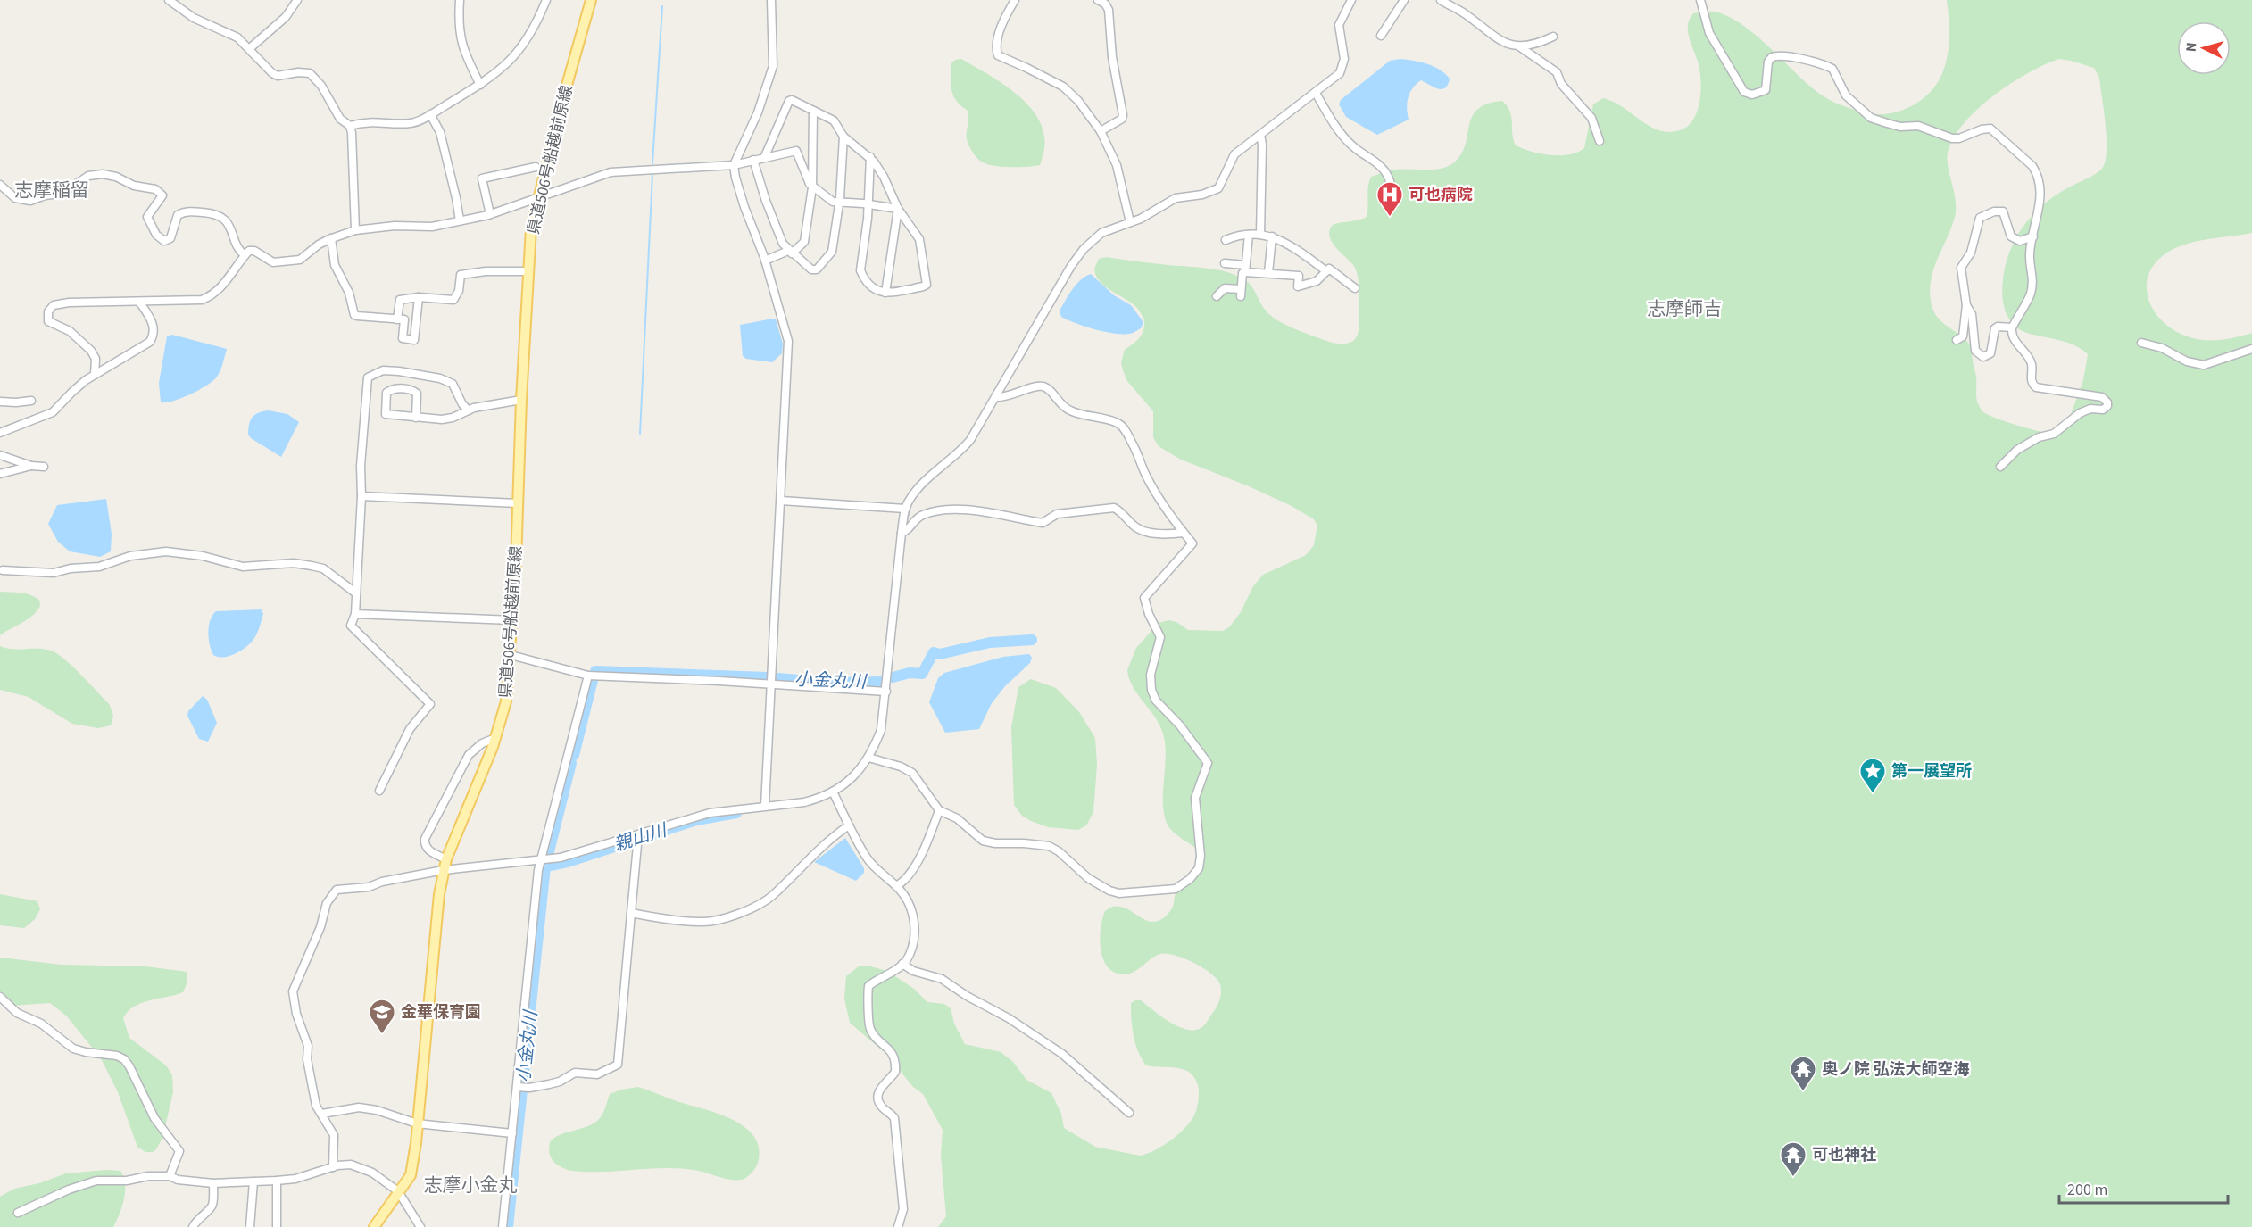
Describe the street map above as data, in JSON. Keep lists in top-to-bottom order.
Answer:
{
  "streets": {
    "main road": ["県道506号船越前原線"]
  },
  "districts": ["志摩稲留", "志摩師吉", "志摩小金丸"],
  "water": ["小金丸川", "親山川"],
  "places": {
    "hospital": ["可也病院"],
    "place": ["第一展望所"],
    "school or university": ["金華保育園"],
    "temple": ["奥ノ院 弘法大師空海", "可也神社"]
  },
  "scale_bar": "200 m",
  "north": "left"
}
